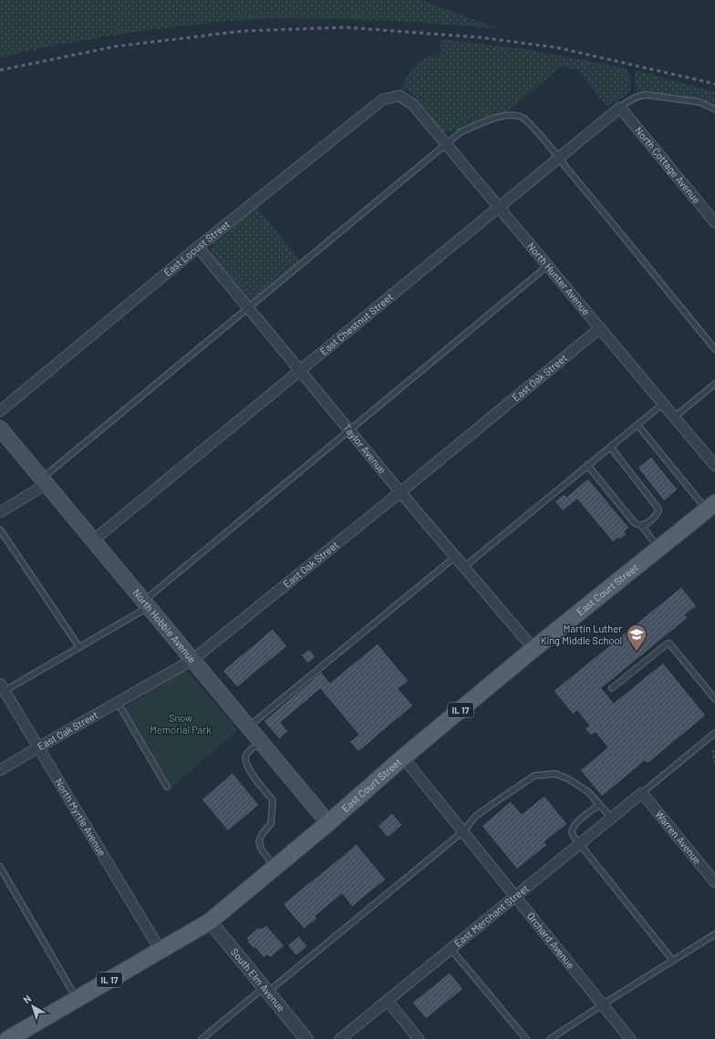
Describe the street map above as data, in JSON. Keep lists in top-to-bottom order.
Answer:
{
  "streets": {
    "main road": ["East Court Street", "North Hobbie Avenue", "IL 17"],
    "street": [
      "North Cottage Avenue",
      "East Locust Street",
      "North Hunter Avenue",
      "East Chestnut Street",
      "East Oak Street",
      "Taylor Avenue",
      "North Myrtle Avenue",
      "Warren Avenue",
      "East Merchant Street",
      "Orchard Avenue",
      "South Elm Avenue"
    ]
  },
  "crossings": [
    ["North Cottage Avenue", "East Chestnut Street"],
    ["East Locust Street", "North Hunter Avenue"],
    ["East Locust Street", "Taylor Avenue"],
    ["North Hunter Avenue", "East Chestnut Street"],
    ["North Hunter Avenue", "East Oak Street"],
    ["East Chestnut Street", "Taylor Avenue"],
    ["East Chestnut Street", "North Hobbie Avenue"],
    ["East Oak Street", "Taylor Avenue"],
    ["East Oak Street", "North Hobbie Avenue"],
    ["East Oak Street", "North Myrtle Avenue"],
    ["Taylor Avenue", "East Court Street"],
    ["East Court Street", "North Hobbie Avenue"],
    ["East Court Street", "North Myrtle Avenue"],
    ["East Court Street", "Orchard Avenue"],
    ["East Court Street", "South Elm Avenue"],
    ["Warren Avenue", "East Merchant Street"],
    ["East Merchant Street", "Orchard Avenue"]
  ],
  "parks": ["Snow Memorial Park"],
  "places": {
    "school or university": ["Martin Luther King Middle School"]
  },
  "north": "top left"
}
